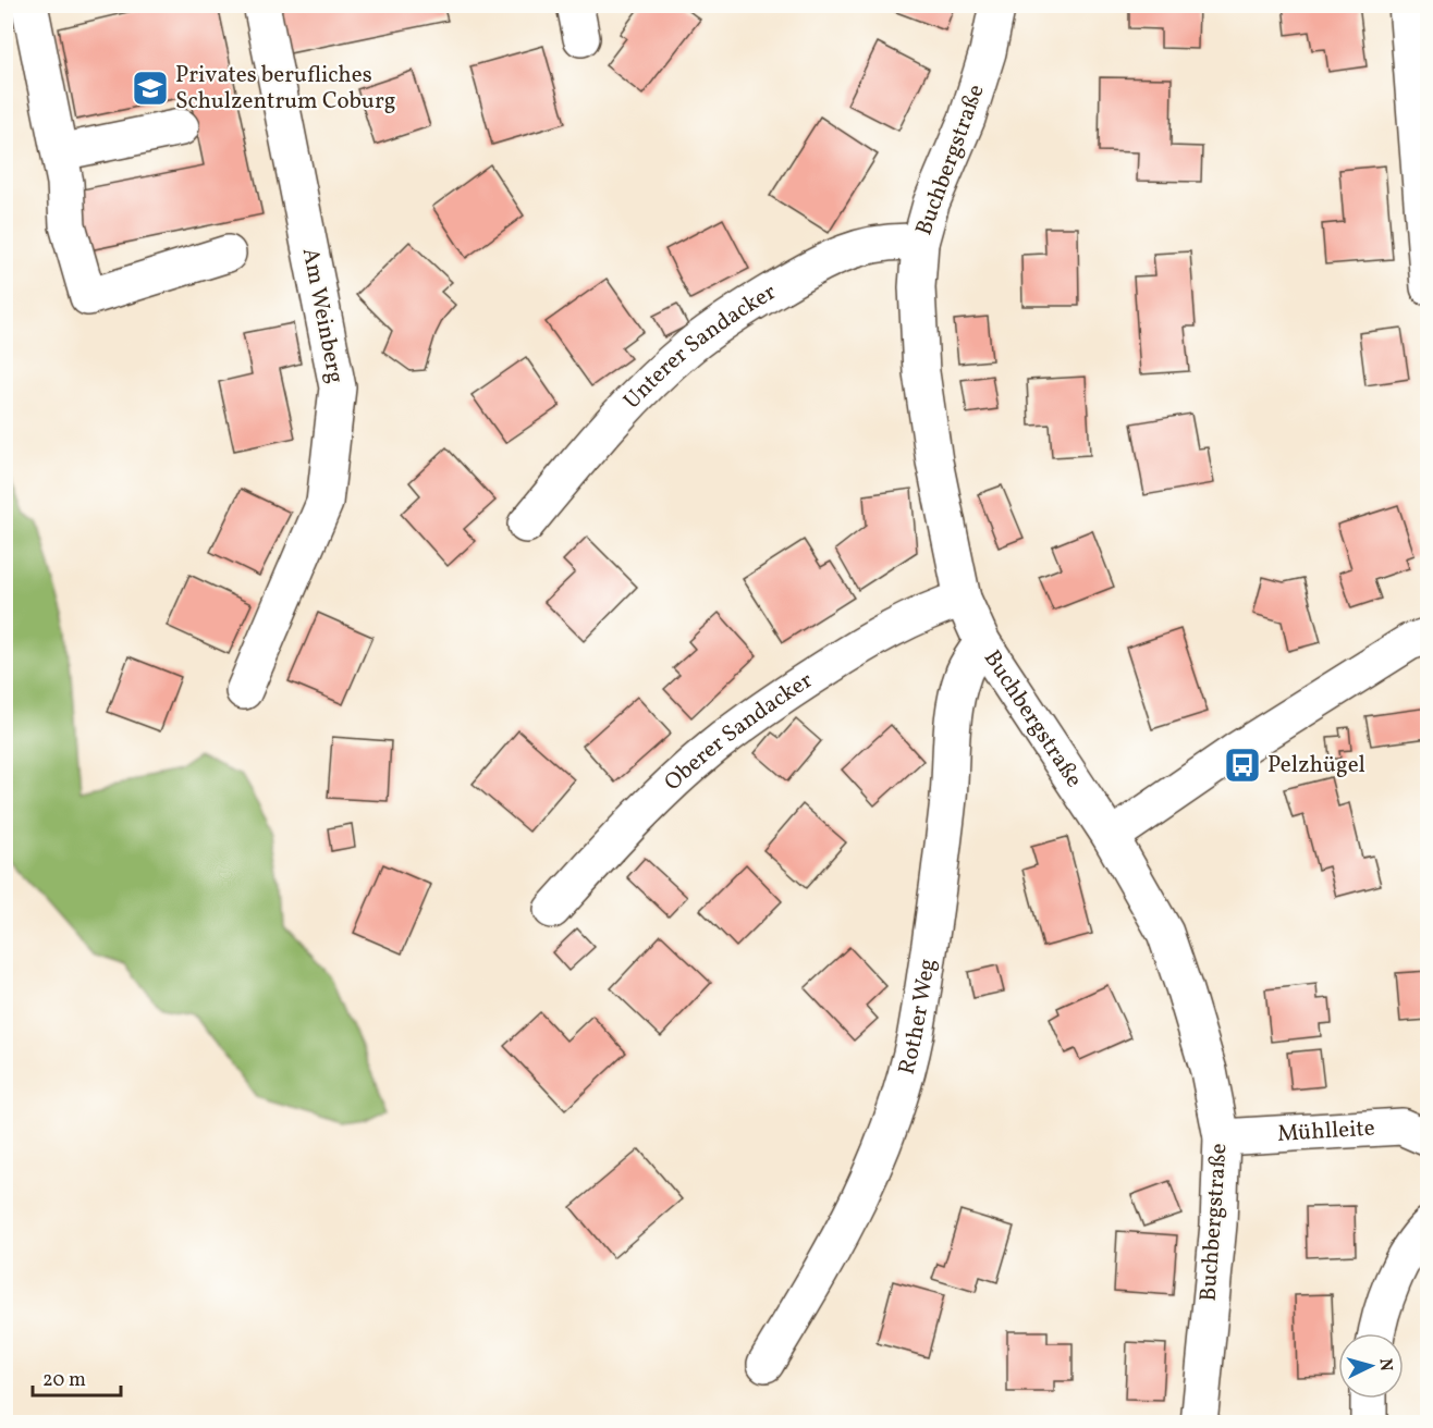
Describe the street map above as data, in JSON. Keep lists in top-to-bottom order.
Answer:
{
  "streets": {
    "street": [
      "Buchbergstraße",
      "Am Weinberg",
      "Unterer Sandacker",
      "Oberer Sandacker",
      "Rother Weg",
      "Mühlleite"
    ]
  },
  "crossings": [
    ["Buchbergstraße", "Unterer Sandacker"],
    ["Buchbergstraße", "Oberer Sandacker"],
    ["Buchbergstraße", "Rother Weg"],
    ["Buchbergstraße", "Mühlleite"]
  ],
  "places": {
    "school or university": ["Privates berufliches Schulzentrum Coburg"],
    "bus stop": ["Pelzhügel"]
  },
  "scale_bar": "20 m",
  "north": "right"
}
